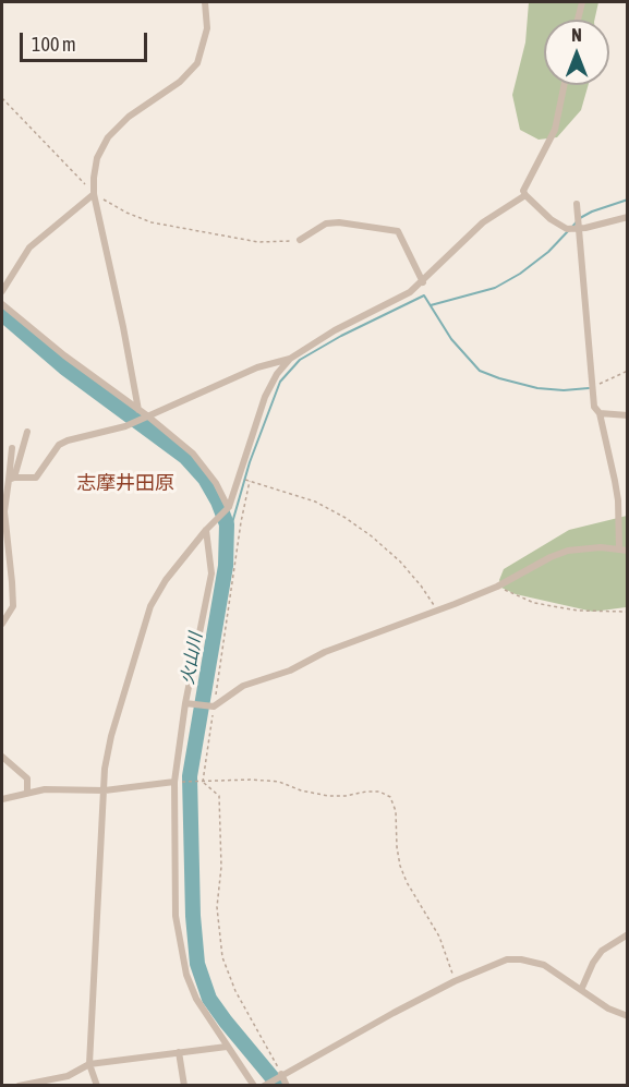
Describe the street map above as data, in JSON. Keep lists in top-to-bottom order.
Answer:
{
  "districts": ["志摩井田原"],
  "water": ["火山川"],
  "scale_bar": "100 m",
  "north": "top"
}
